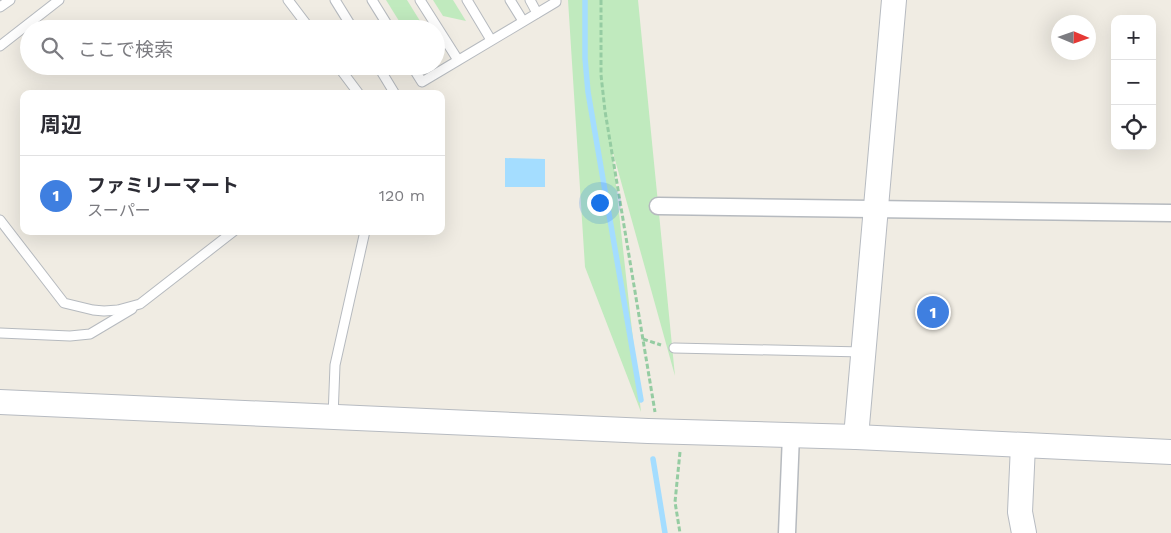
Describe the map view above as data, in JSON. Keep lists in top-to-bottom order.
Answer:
{
  "north": "right",
  "page": {
    "map_buttons": ["+", "−"],
    "search": "ここで検索",
    "heading": "周辺",
    "list": [
      {
        "mark": "1",
        "name": "ファミリーマート",
        "note": "スーパー",
        "value": "120 m"
      }
    ],
    "pins": "1"
  }
}
